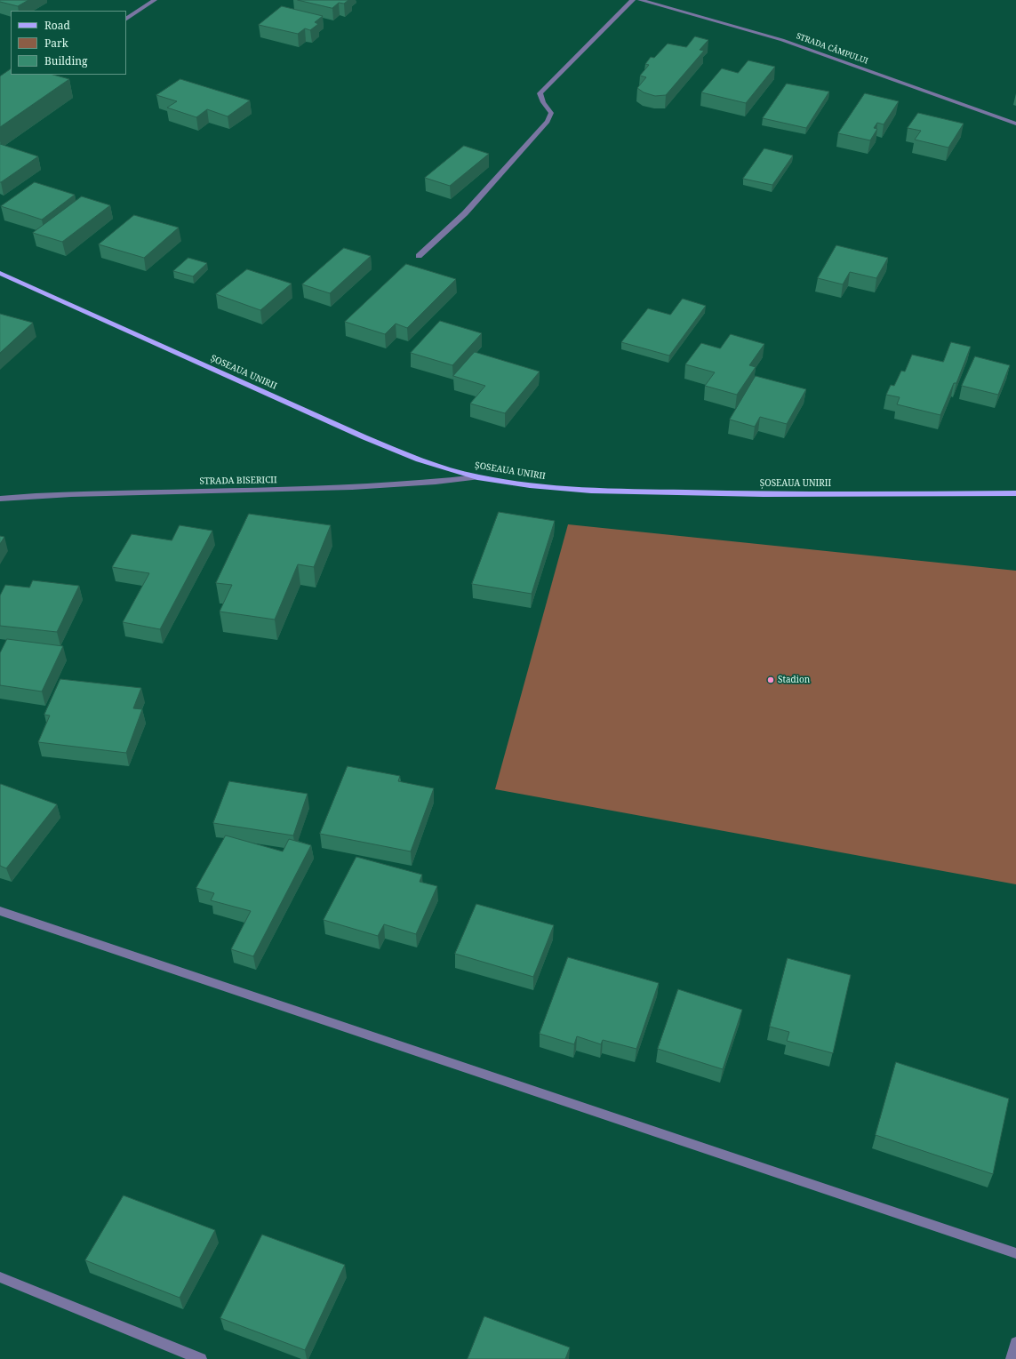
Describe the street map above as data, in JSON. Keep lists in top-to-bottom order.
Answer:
{
  "streets": {
    "main road": ["ȘOSEAUA UNIRII"],
    "street": ["STRADA CÂMPULUI", "STRADA BISERICII"]
  },
  "crossings": [
    ["ȘOSEAUA UNIRII", "STRADA BISERICII"]
  ],
  "places": ["Stadion"],
  "legend": ["Road", "Park", "Building"]
}
